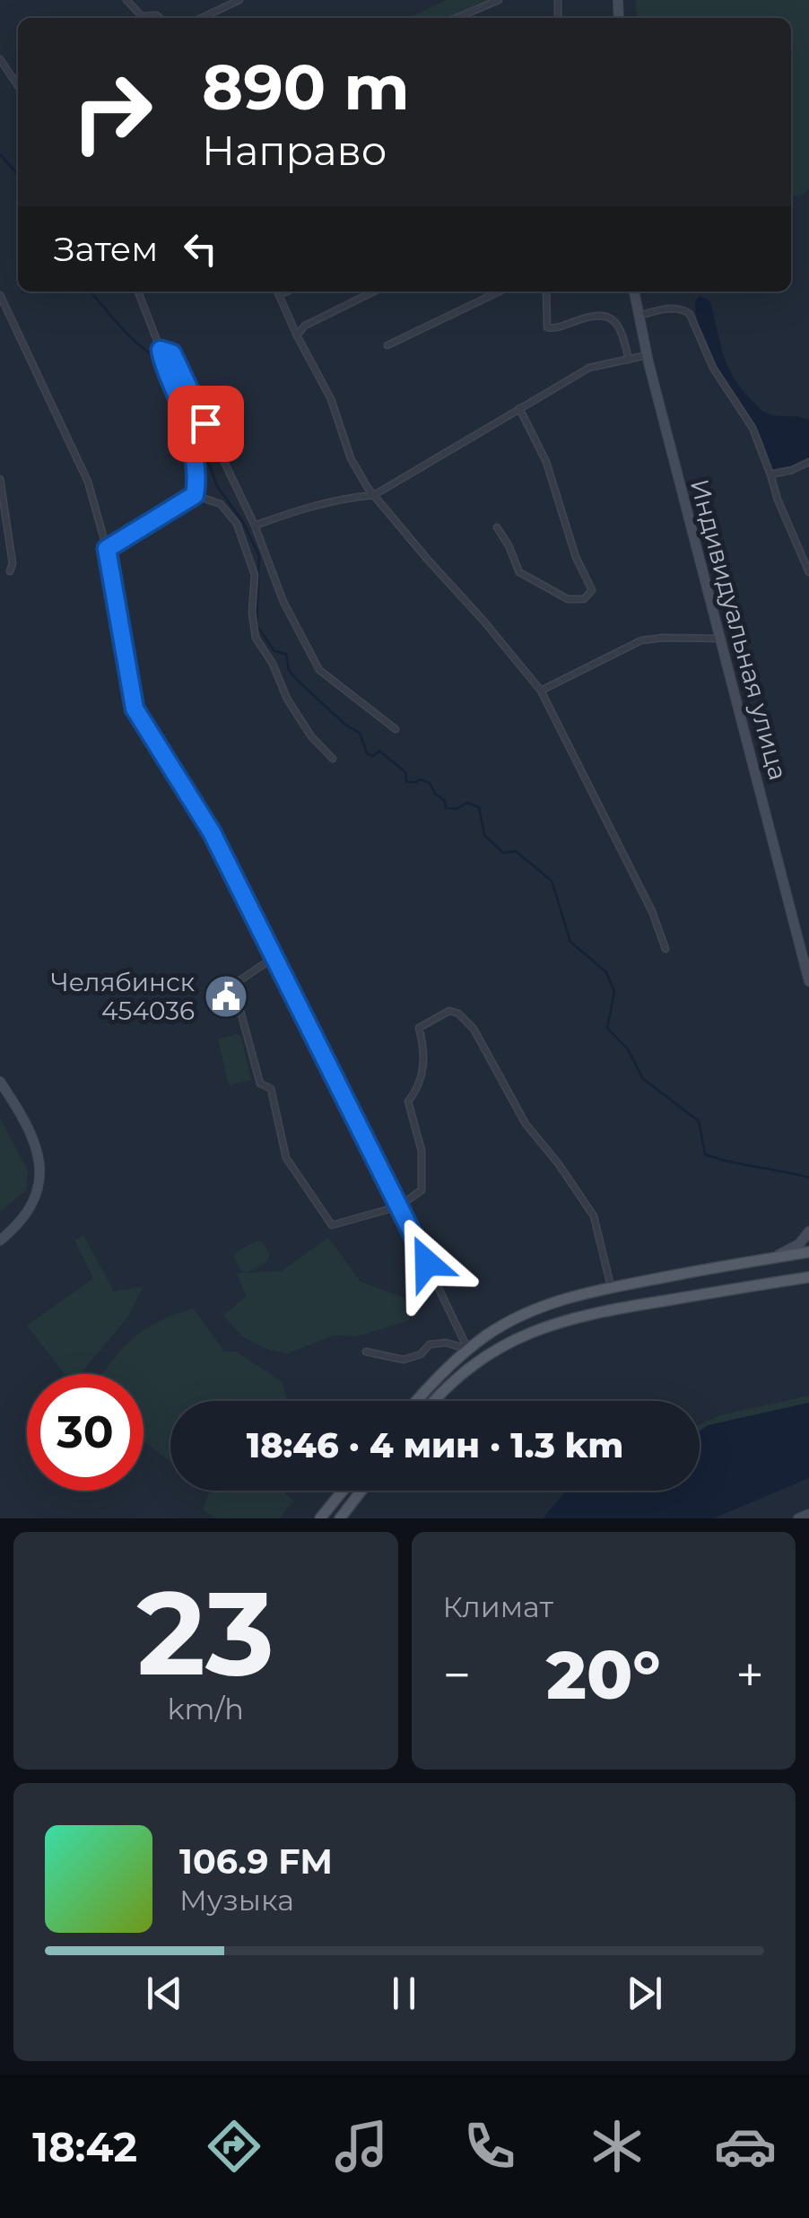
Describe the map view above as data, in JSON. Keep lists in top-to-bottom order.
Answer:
{
  "streets": {
    "main road": ["Индивидуальная улица"]
  },
  "places": {
    "public building": ["Челябинск 454036"]
  },
  "page": {
    "turn": ["890 m", "Направо"],
    "then": "Затем",
    "limit": "30",
    "trip": "18:46 · 4 мин · 1.3 km",
    "tile": [
      ["23", "km/h"],
      "Климат"
    ],
    "heat": ["−", "20°", "+"],
    "song": ["106.9 FM", "Музыка"],
    "tabs": "18:42"
  }
}
